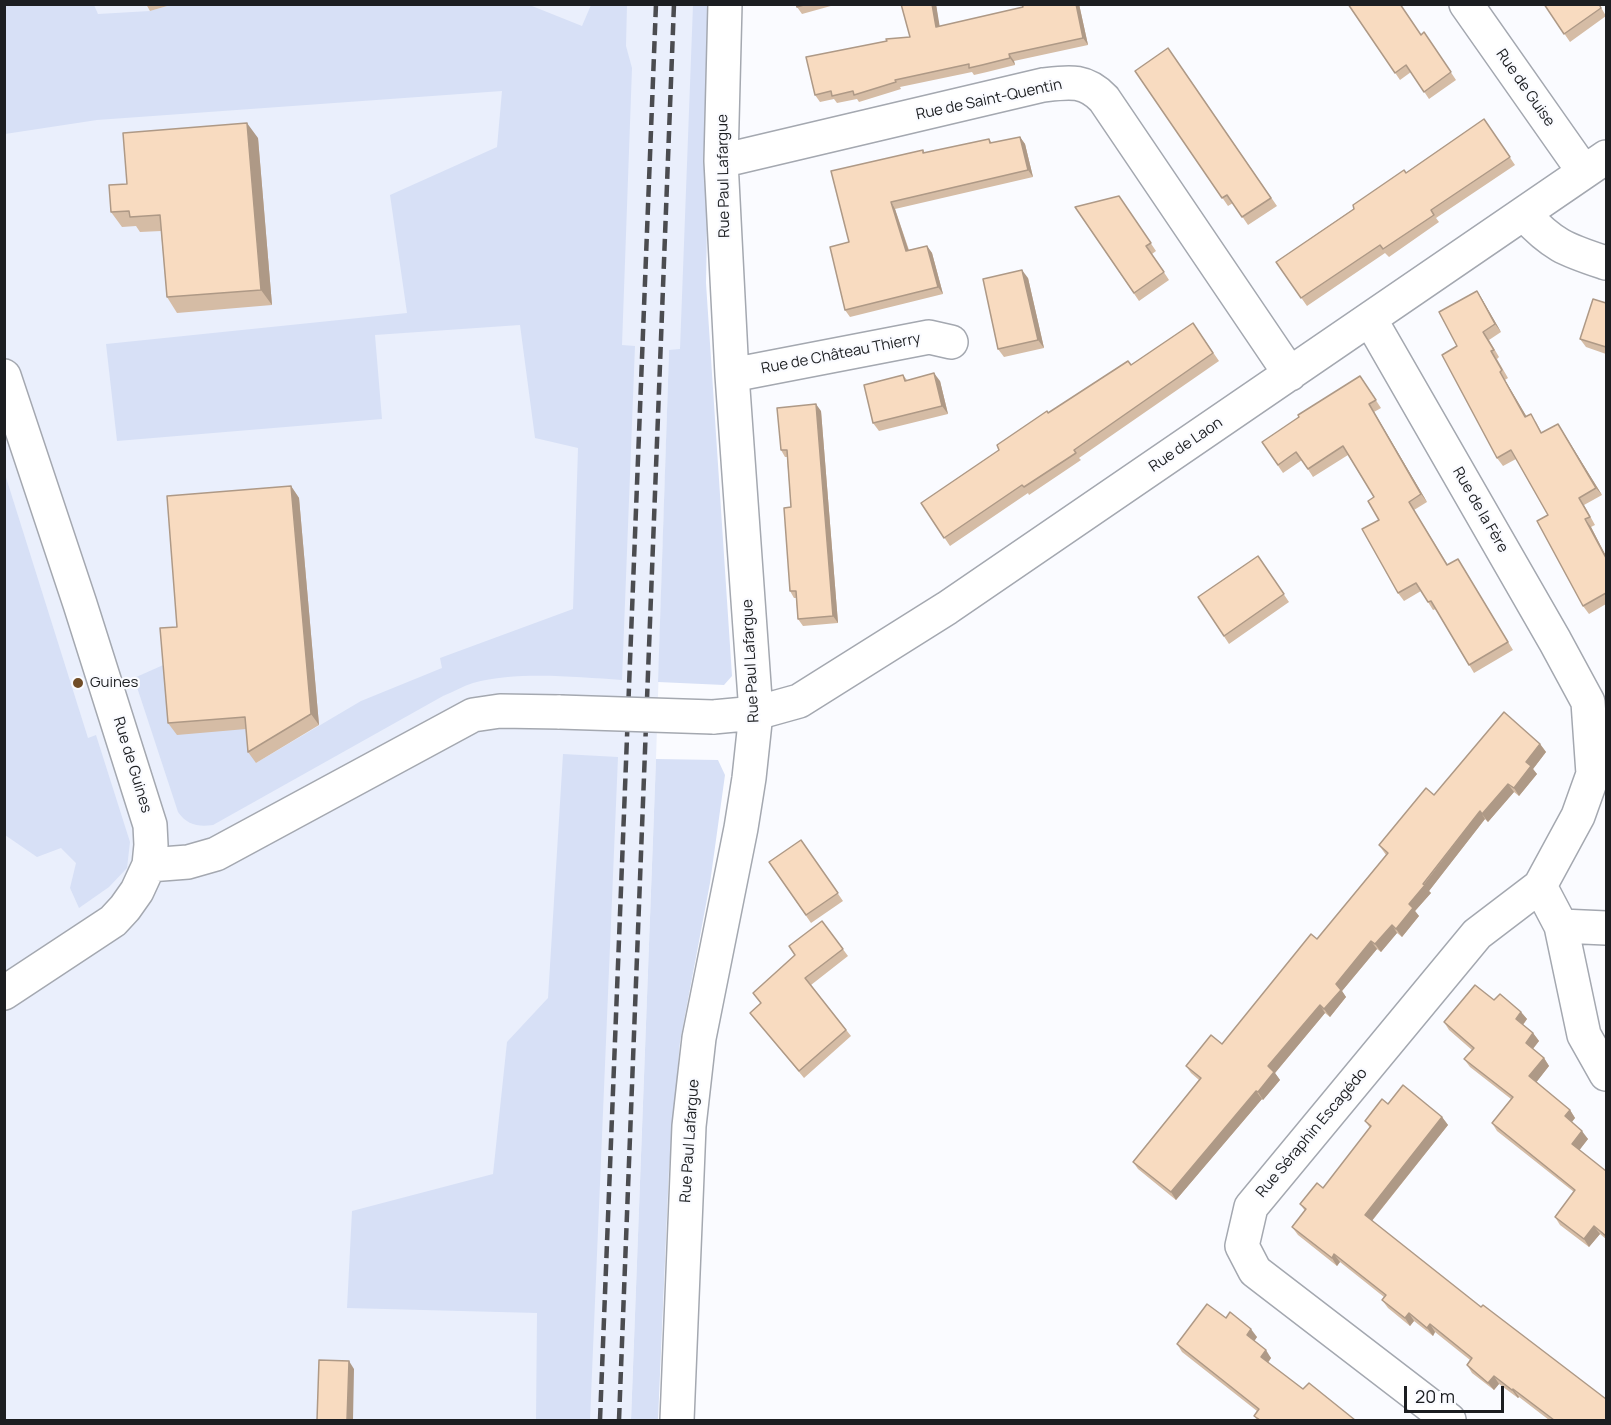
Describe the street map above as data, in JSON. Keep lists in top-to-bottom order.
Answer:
{
  "streets": {
    "street": [
      "Rue de Guise",
      "Rue de Saint-Quentin",
      "Rue Paul Lafargue",
      "Rue de Château Thierry",
      "Rue de Laon",
      "Rue de la Fère",
      "Rue de Guines",
      "Rue Séraphin Escagédo"
    ]
  },
  "crossings": [
    ["Rue de Guise", "Rue de Laon"],
    ["Rue de Saint-Quentin", "Rue Paul Lafargue"],
    ["Rue de Saint-Quentin", "Rue de Laon"],
    ["Rue Paul Lafargue", "Rue de Château Thierry"],
    ["Rue Paul Lafargue", "Rue de Laon"],
    ["Rue de Laon", "Rue de la Fère"],
    ["Rue de Laon", "Rue de Guines"]
  ],
  "places": ["Guines"],
  "scale_bar": "20 m"
}
